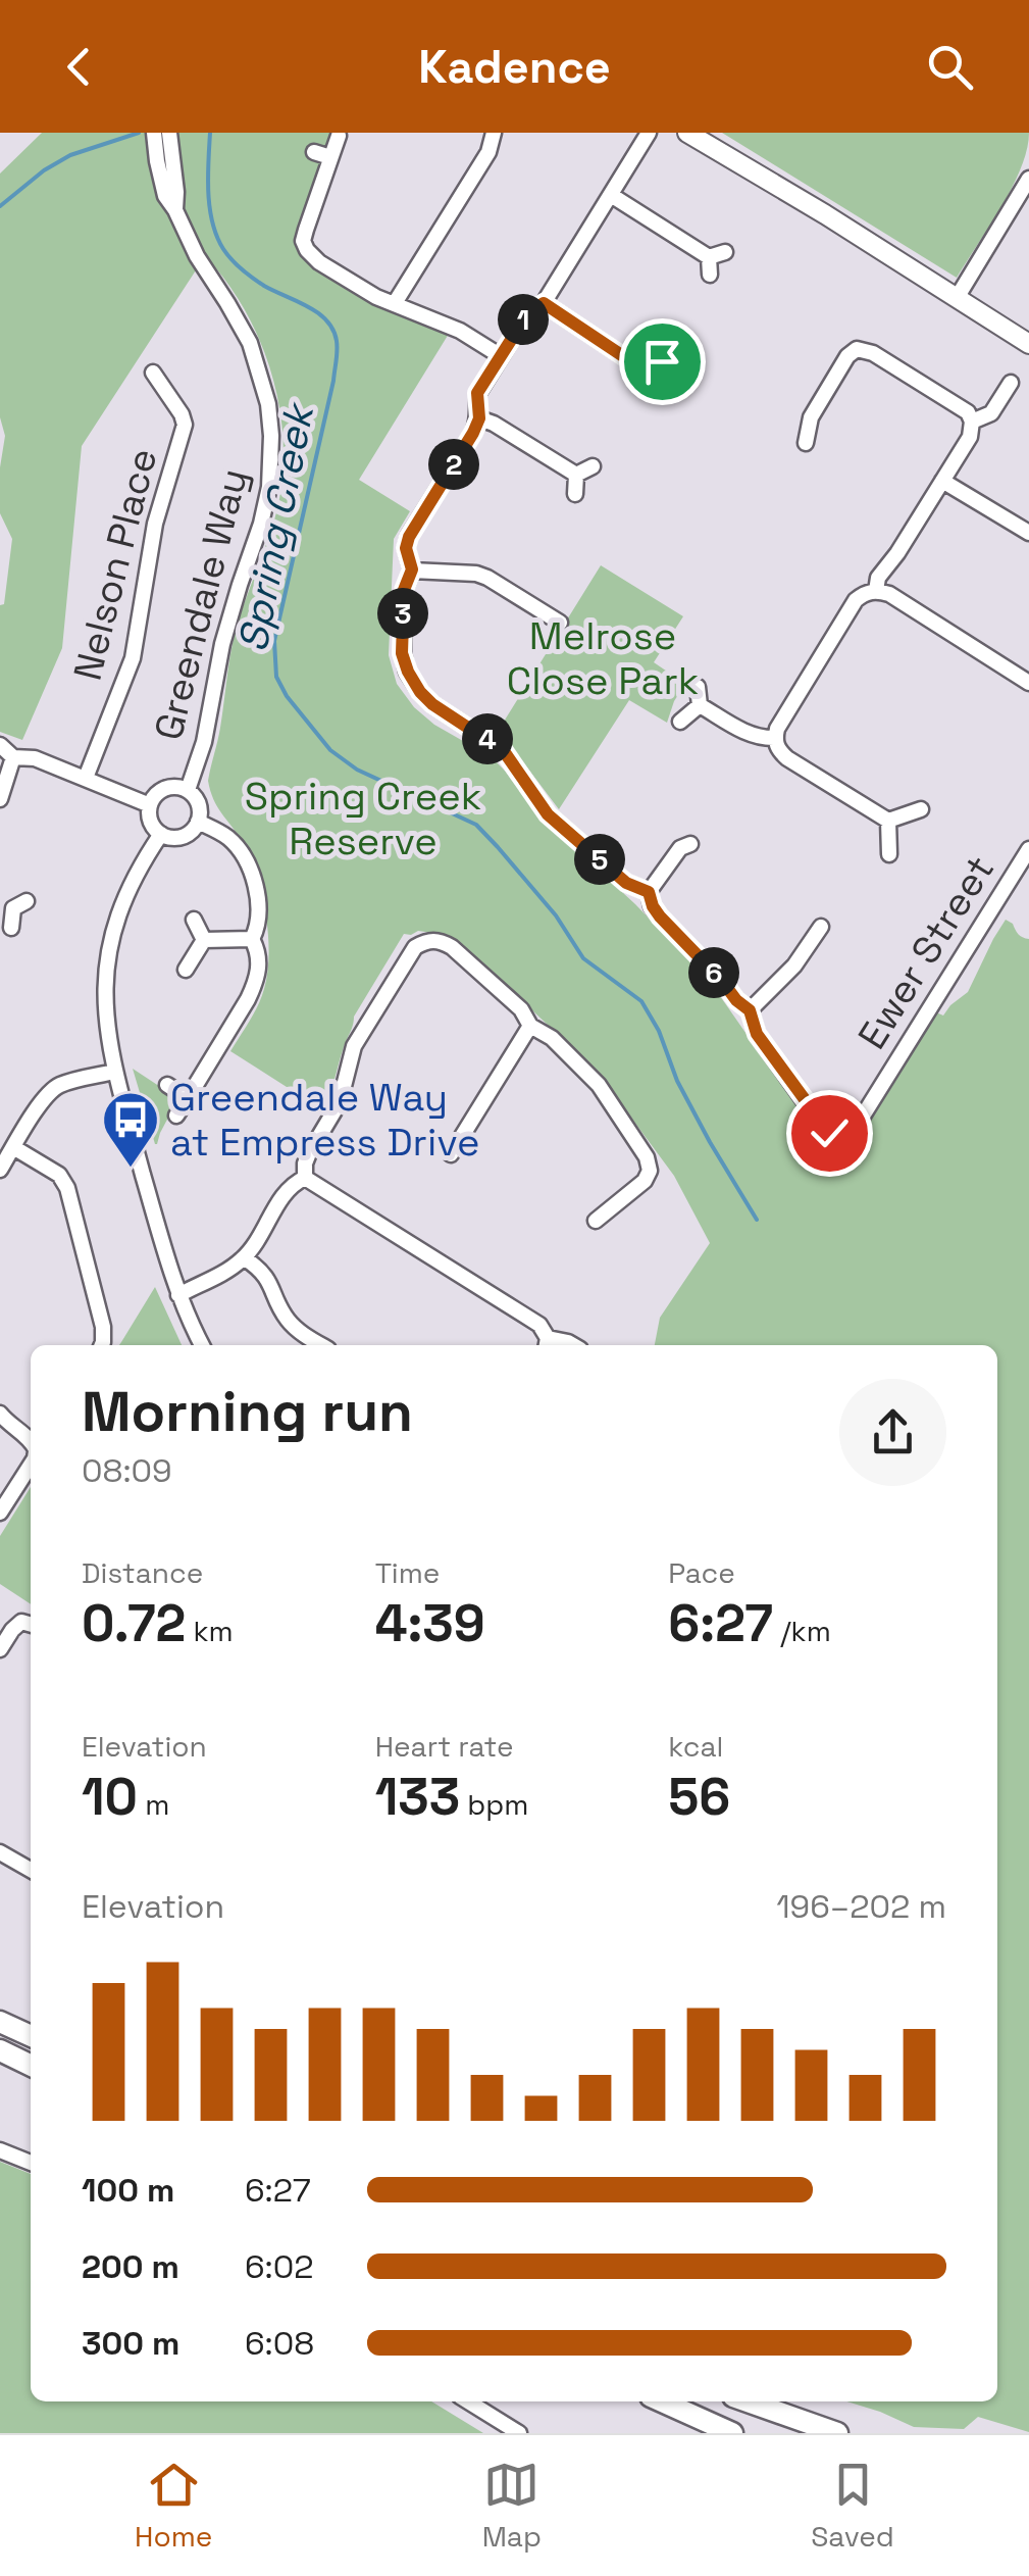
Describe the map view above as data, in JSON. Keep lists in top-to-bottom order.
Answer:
{
  "streets": {
    "street": ["Nelson Place", "Greendale Way", "Ewer Street"]
  },
  "water": ["Spring Creek"],
  "parks": ["Melrose Close Park", "Spring Creek Reserve"],
  "places": {
    "bus stop": ["Greendale Way at Empress Drive"]
  },
  "page": {
    "header": "Kadence",
    "pins": [
      "1",
      "2",
      "3",
      "4",
      "5",
      "6"
    ],
    "heading": ["Morning run", "08:09"],
    "stats": [
      ["Distance", "0.72 km"],
      ["Time", "4:39"],
      ["Pace", "6:27 /km"],
      ["Elevation", "10 m"],
      ["Heart rate", "133 bpm"],
      ["kcal", "56"]
    ],
    "chart": ["Elevation", "196–202 m"],
    "list": [
      {
        "name": "100 m",
        "note": "6:27"
      },
      {
        "name": "200 m",
        "note": "6:02"
      },
      {
        "name": "300 m",
        "note": "6:08"
      }
    ],
    "tabs": ["Home", "Map", "Saved"]
  }
}
